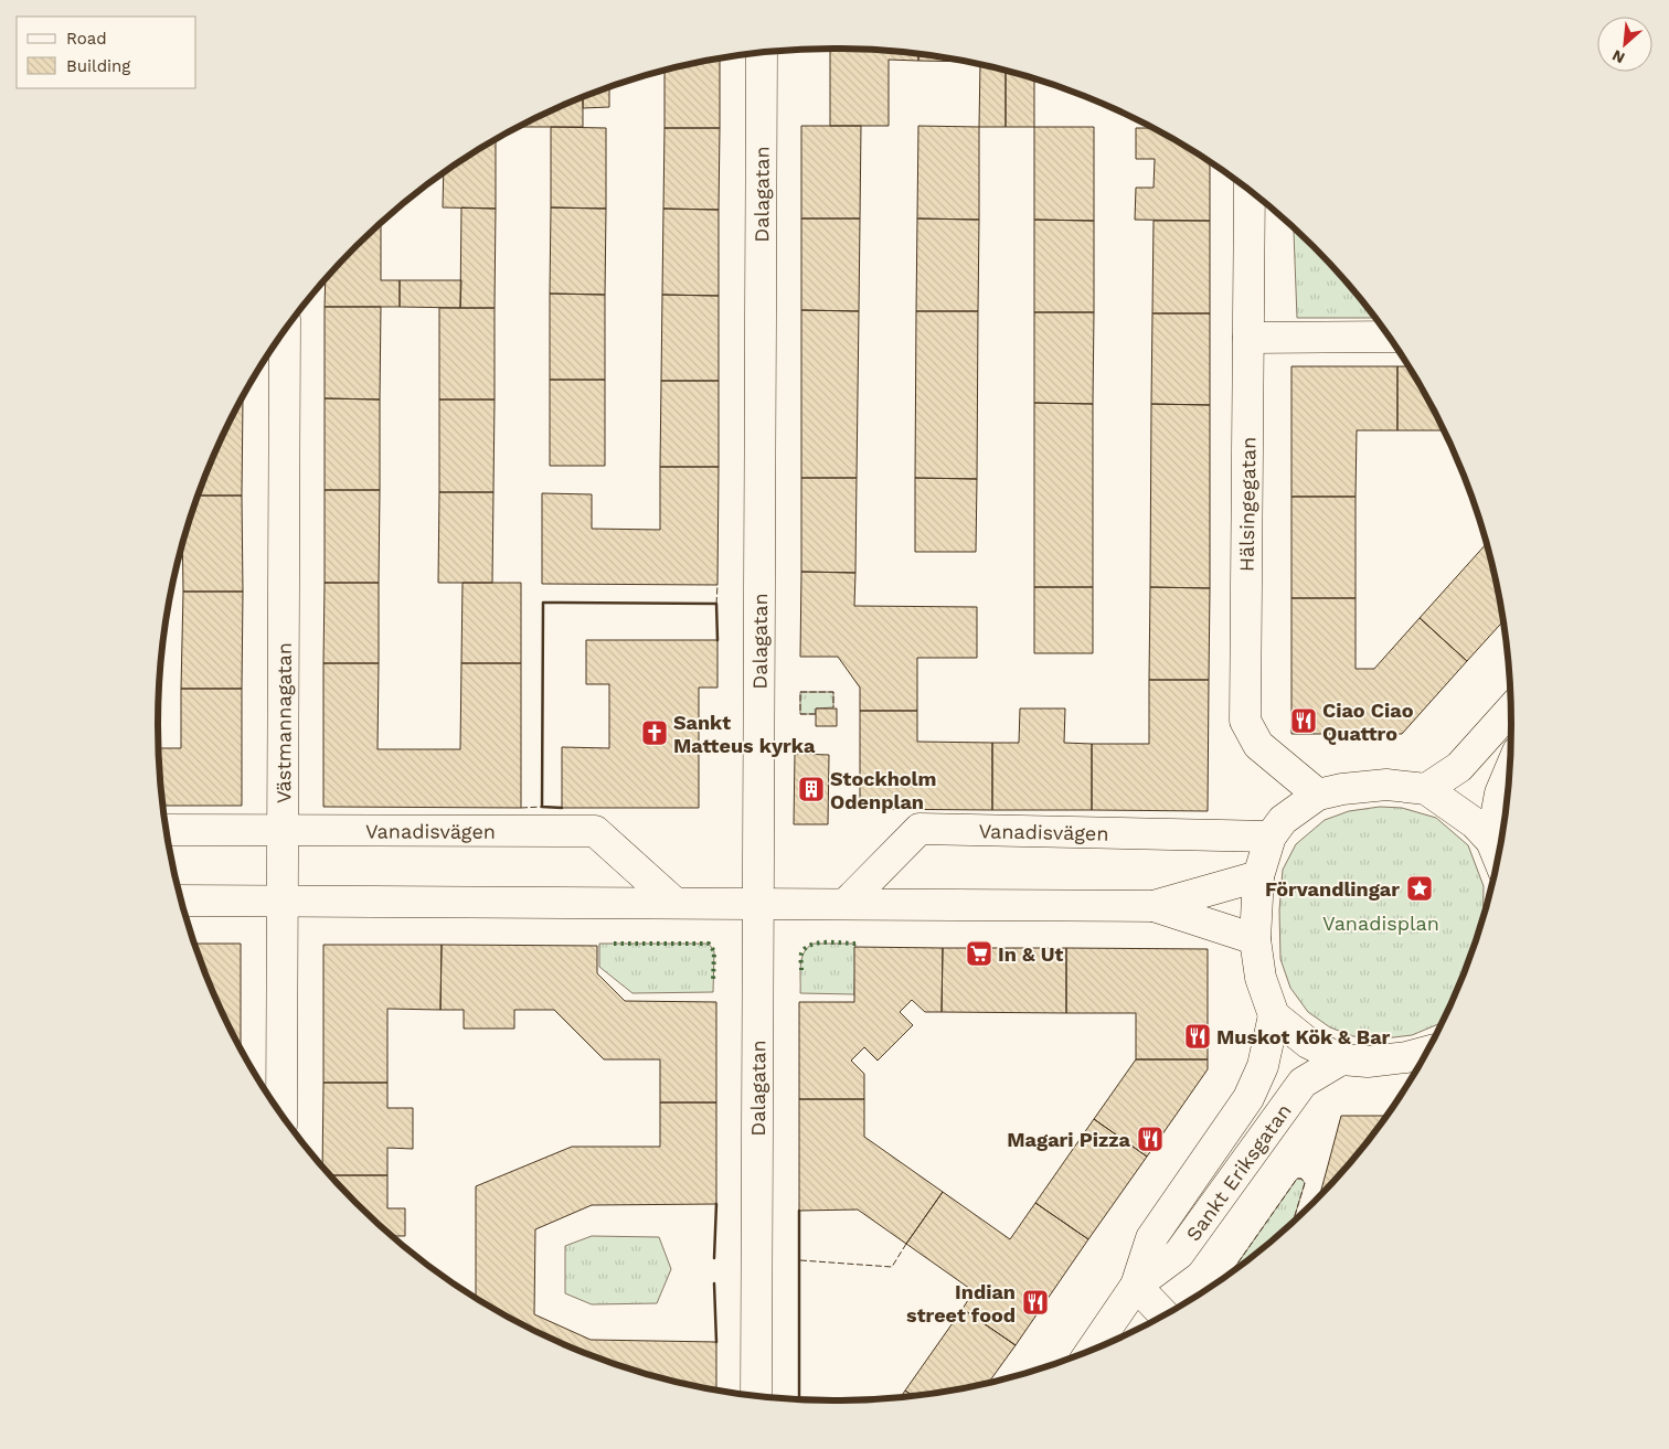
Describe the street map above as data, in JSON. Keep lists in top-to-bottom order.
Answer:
{
  "streets": {
    "street": [
      "Dalagatan",
      "Hälsingegatan",
      "Västmannagatan",
      "Vanadisvägen",
      "Sankt Eriksgatan"
    ]
  },
  "crossings": [
    ["Västmannagatan", "Vanadisvägen"]
  ],
  "parks": ["Vanadisplan"],
  "places": {
    "restaurant": [
      "Ciao Ciao Quattro",
      "Muskot Kök & Bar",
      "Magari Pizza",
      "Indian street food"
    ],
    "church": ["Sankt Matteus kyrka"],
    "building": ["Stockholm Odenplan"],
    "place": ["Förvandlingar"],
    "supermarket": ["In & Ut"]
  },
  "legend": ["Road", "Building"],
  "north": "bottom left"
}
